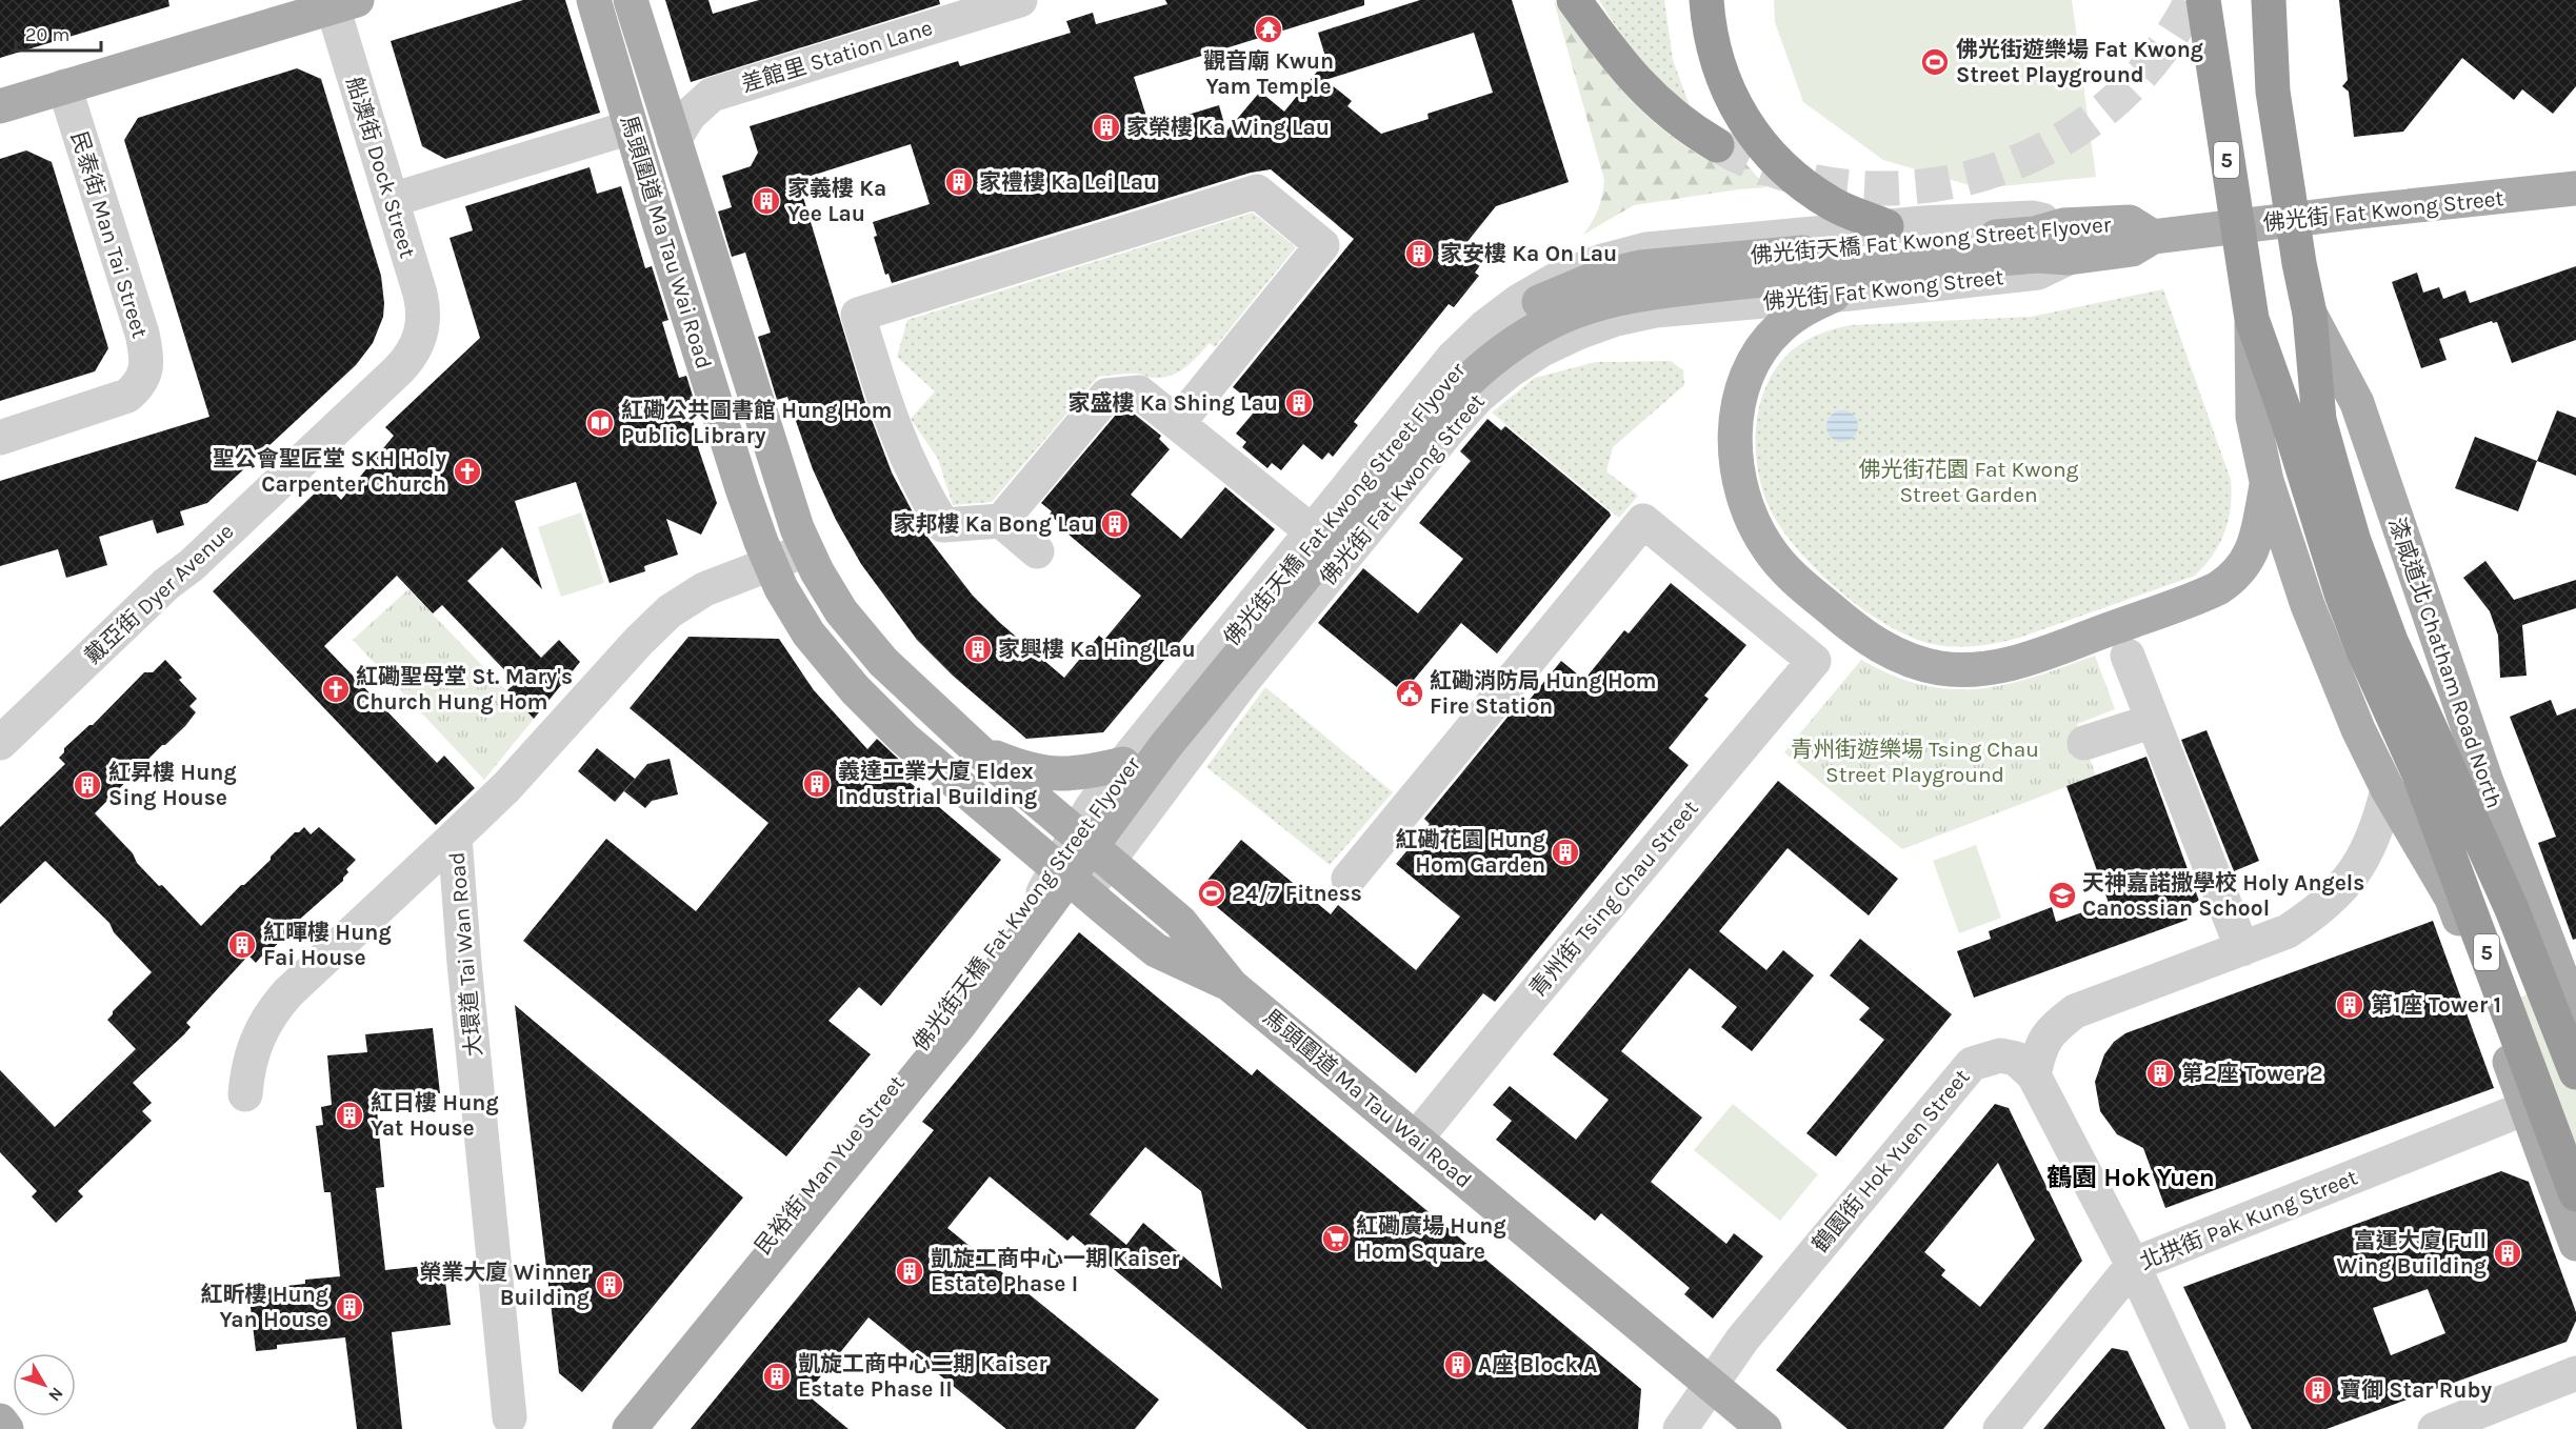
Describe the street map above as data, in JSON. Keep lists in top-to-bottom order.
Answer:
{
  "streets": {
    "highway": ["5", "漆咸道北 Chatham Road North"],
    "main road": ["佛光街 Fat Kwong Street", "佛光街天橋 Fat Kwong Street Flyover", "馬頭圍道 Ma Tau Wai Road"],
    "street": [
      "差館里 Station Lane",
      "船澳街 Dock Street",
      "民泰街 Man Tai Street",
      "戴亞街 Dyer Avenue",
      "青州街 Tsing Chau Street",
      "大環道 Tai Wan Road",
      "鶴園街 Hok Yuen Street",
      "民裕街 Man Yue Street",
      "北拱街 Pak Kung Street"
    ]
  },
  "crossings": [
    ["差館里 Station Lane", "馬頭圍道 Ma Tau Wai Road"],
    ["5", "漆咸道北 Chatham Road North"],
    ["船澳街 Dock Street", "戴亞街 Dyer Avenue"],
    ["佛光街 Fat Kwong Street", "佛光街天橋 Fat Kwong Street Flyover"],
    ["佛光街 Fat Kwong Street", "馬頭圍道 Ma Tau Wai Road"],
    ["佛光街 Fat Kwong Street", "民裕街 Man Yue Street"],
    ["馬頭圍道 Ma Tau Wai Road", "青州街 Tsing Chau Street"],
    ["馬頭圍道 Ma Tau Wai Road", "大環道 Tai Wan Road"],
    ["馬頭圍道 Ma Tau Wai Road", "鶴園街 Hok Yuen Street"],
    ["馬頭圍道 Ma Tau Wai Road", "民裕街 Man Yue Street"]
  ],
  "districts": ["鶴園 Hok Yuen"],
  "parks": ["佛光街花園 Fat Kwong Street Garden", "青州街遊樂場 Tsing Chau Street Playground"],
  "places": {
    "temple": ["觀音廟 Kwun Yam Temple"],
    "sports": ["佛光街遊樂場 Fat Kwong Street Playground", "24/7 Fitness"],
    "building": [
      "家榮樓 Ka Wing Lau",
      "家禮樓 Ka Lei Lau",
      "家義樓 Ka Yee Lau",
      "家安樓 Ka On Lau",
      "家盛樓 Ka Shing Lau",
      "家邦樓 Ka Bong Lau",
      "家興樓 Ka Hing Lau",
      "義達工業大廈 Eldex Industrial Building",
      "紅昇樓 Hung Sing House",
      "紅磡花園 Hung Hom Garden",
      "紅暉樓 Hung Fai House",
      "第1座 Tower 1",
      "第2座 Tower 2",
      "紅日樓 Hung Yat House",
      "富運大廈 Full Wing Building",
      "凱旋工商中心一期 Kaiser Estate Phase I",
      "榮業大廈 Winner Building",
      "紅昕樓 Hung Yan House",
      "A座 Block A",
      "凱旋工商中心二期 Kaiser Estate Phase II",
      "寶御 Star Ruby"
    ],
    "library": ["紅磡公共圖書館 Hung Hom Public Library"],
    "church": ["聖公會聖匠堂 SKH Holy Carpenter Church", "紅磡聖母堂 St. Mary's Church Hung Hom"],
    "public building": ["紅磡消防局 Hung Hom Fire Station"],
    "school or university": ["天神嘉諾撒學校 Holy Angels Canossian School"],
    "supermarket": ["紅磡廣場 Hung Hom Square"]
  },
  "scale_bar": "20 m",
  "north": "bottom right"
}
